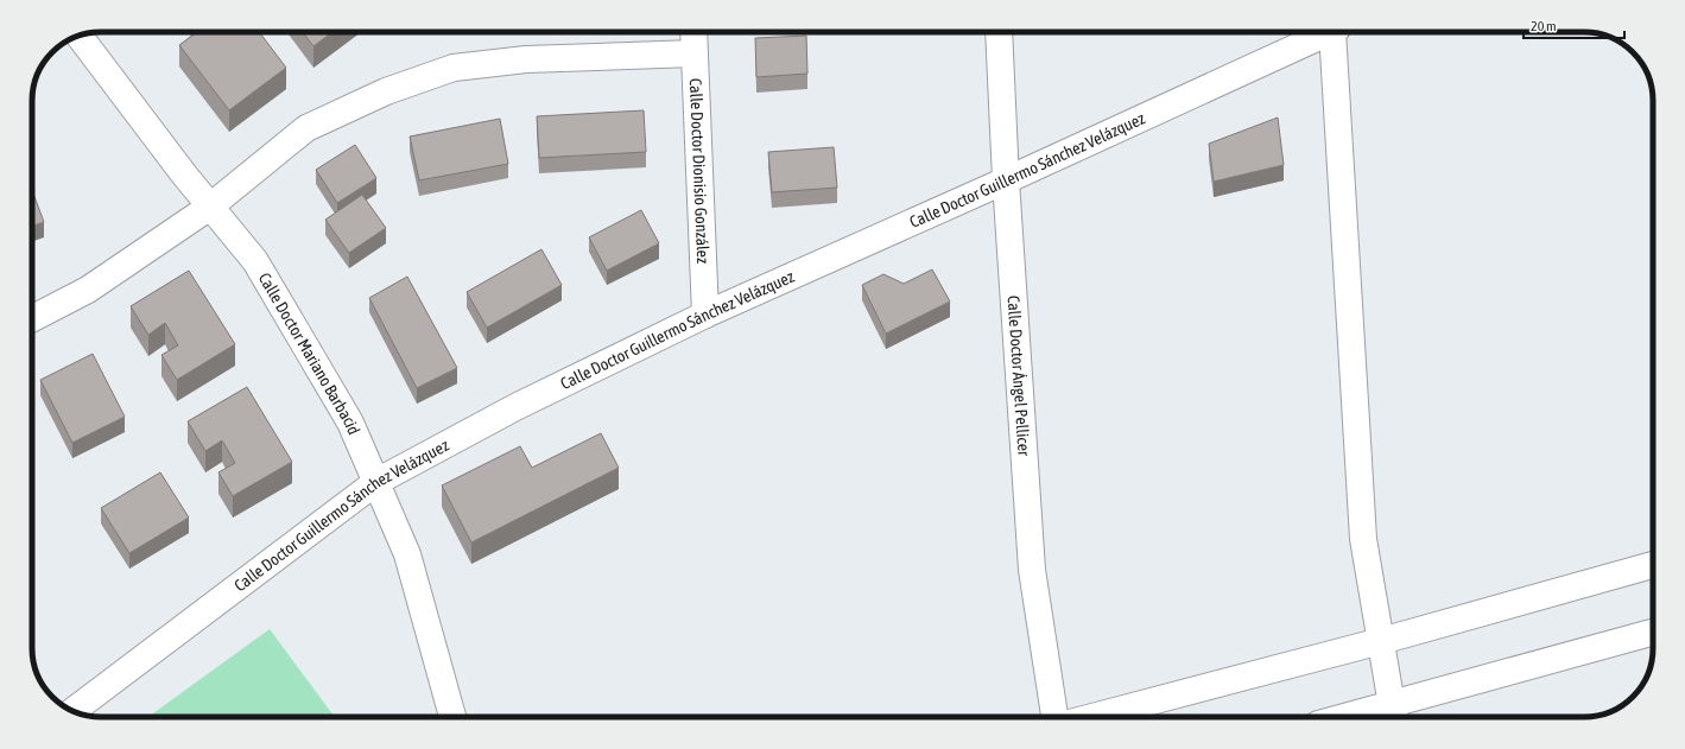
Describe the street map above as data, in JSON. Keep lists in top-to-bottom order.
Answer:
{
  "streets": {
    "street": [
      "Calle Doctor Guillermo Sánchez Velázquez",
      "Calle Doctor Dionisio González",
      "Calle Doctor Mariano Barbacid",
      "Calle Doctor Ángel Pellicer"
    ]
  },
  "crossings": [
    ["Calle Doctor Guillermo Sánchez Velázquez", "Calle Doctor Dionisio González"],
    ["Calle Doctor Guillermo Sánchez Velázquez", "Calle Doctor Mariano Barbacid"],
    ["Calle Doctor Guillermo Sánchez Velázquez", "Calle Doctor Ángel Pellicer"]
  ],
  "scale_bar": "20 m"
}
